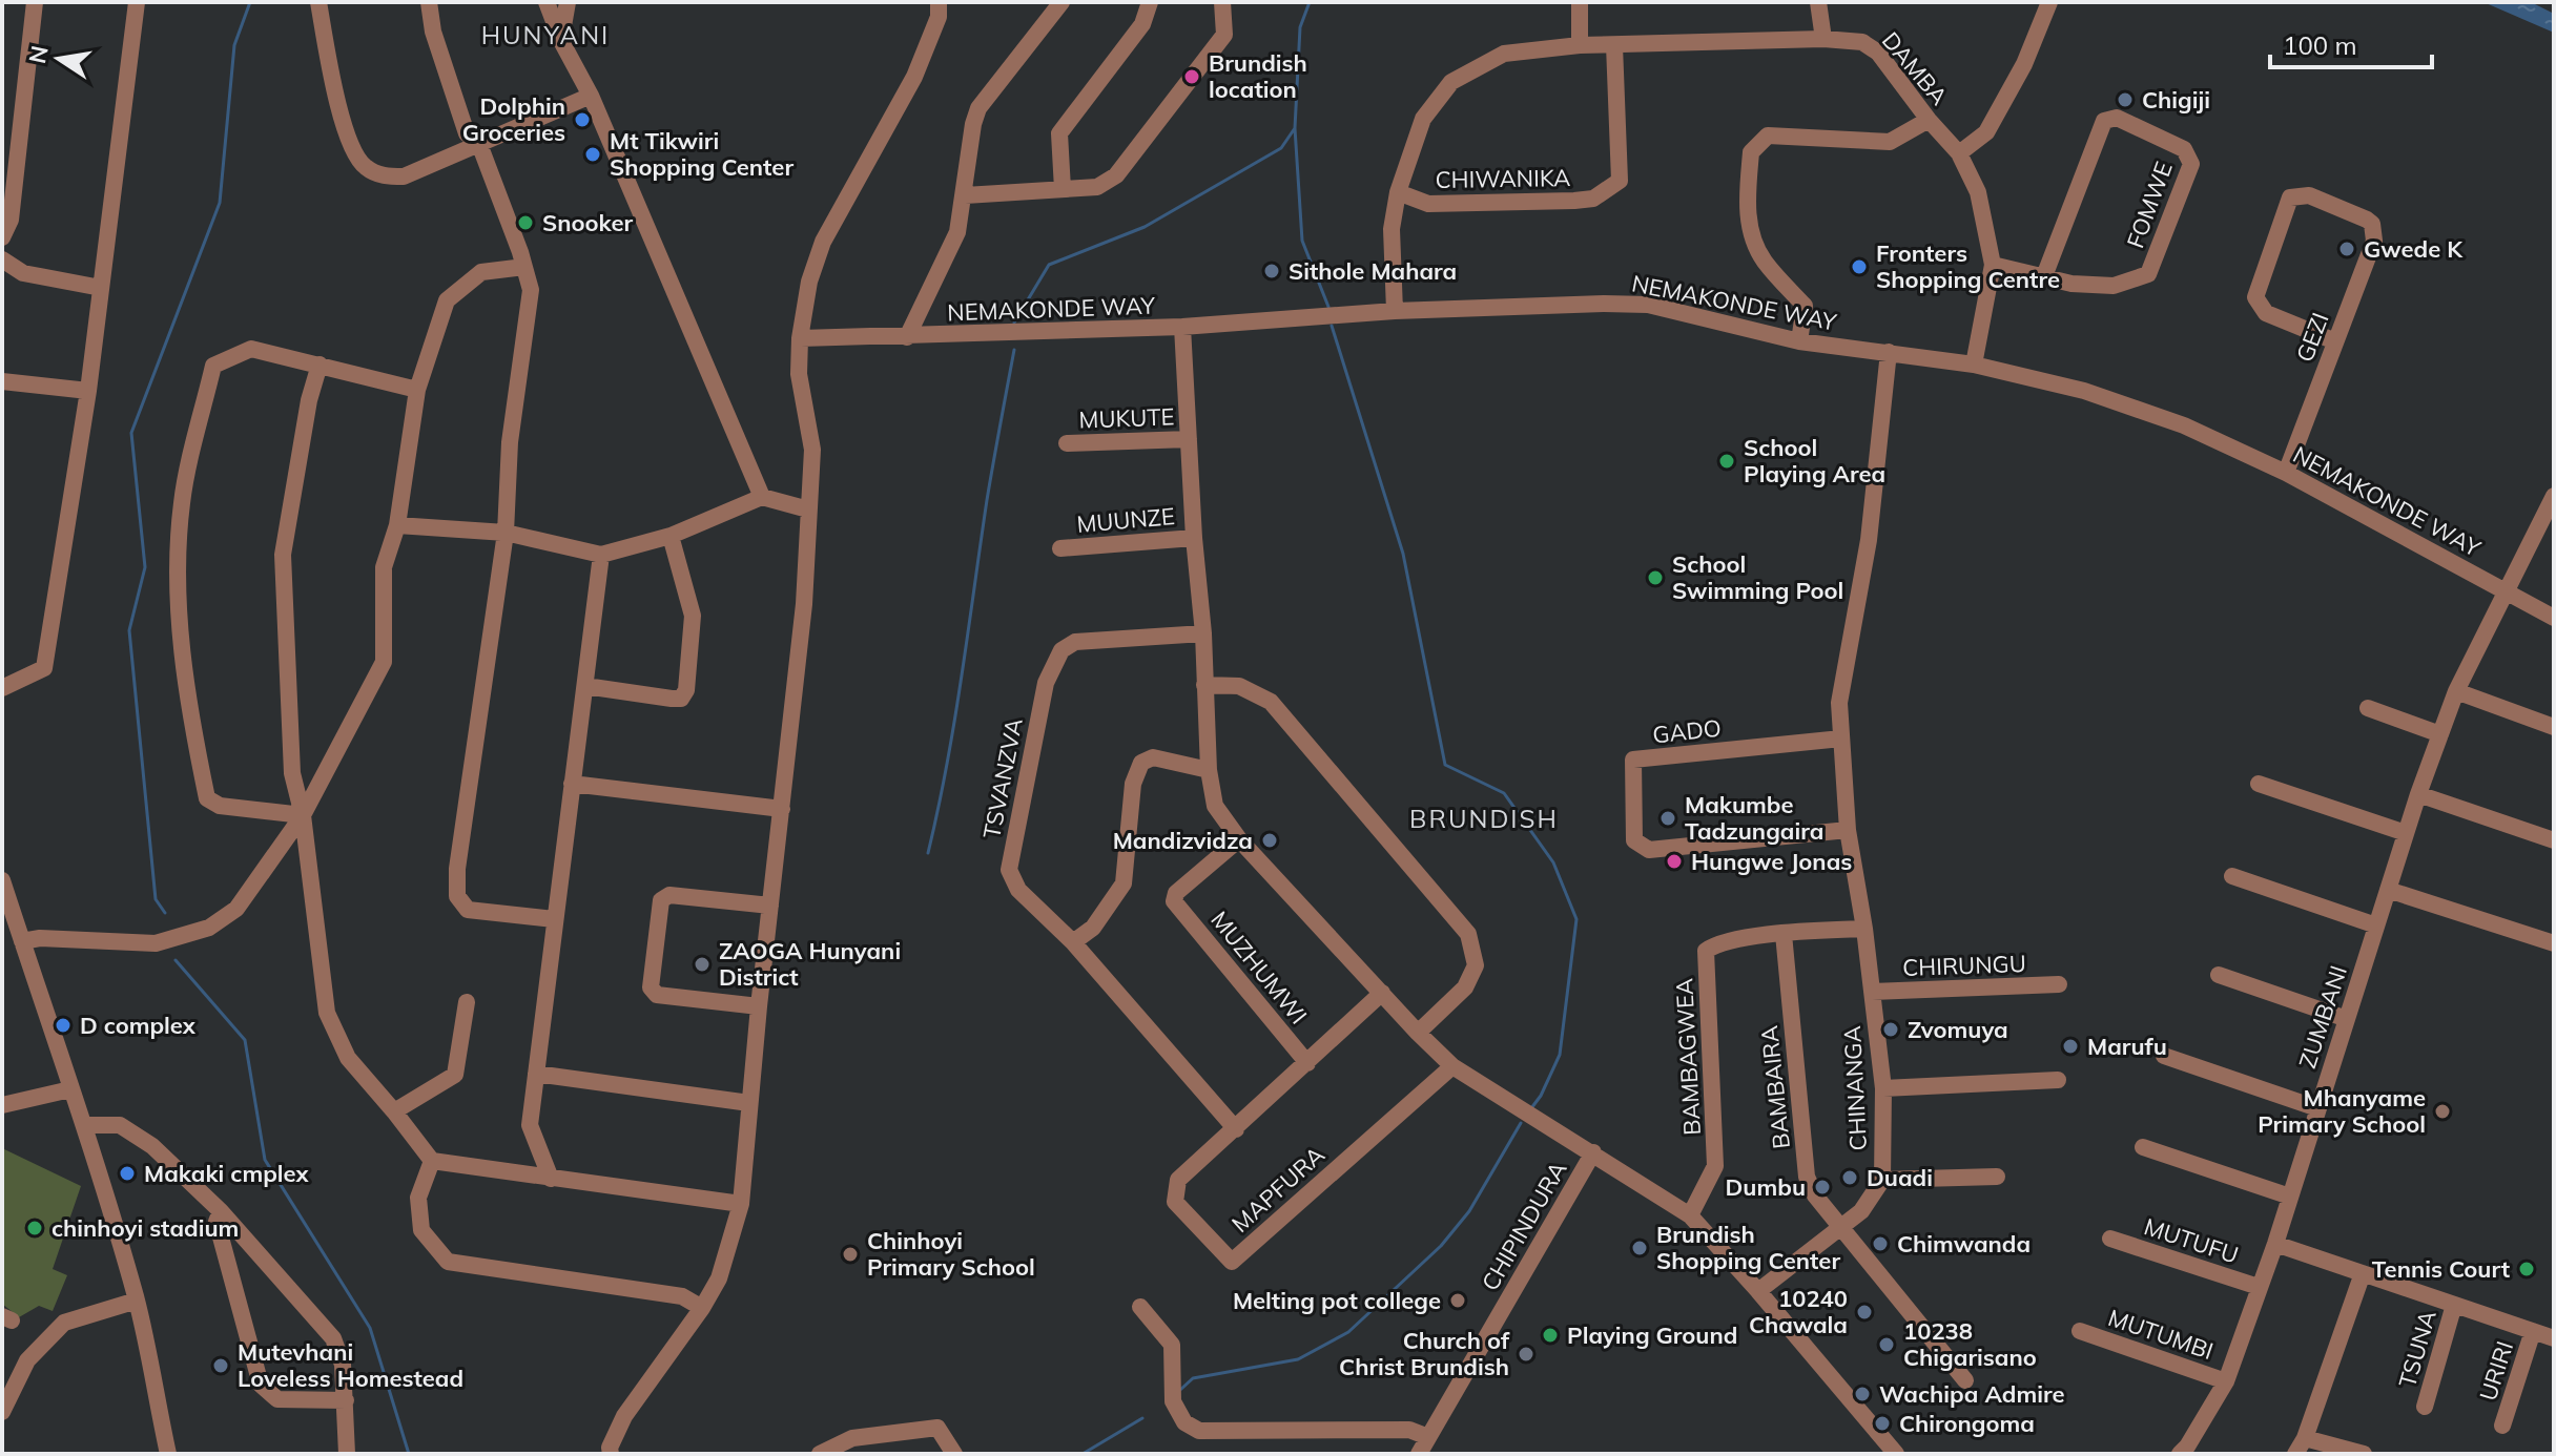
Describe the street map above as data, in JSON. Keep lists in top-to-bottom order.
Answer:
{
  "streets": {
    "street": [
      "DAMBA",
      "CHIWANIKA",
      "FOMWE",
      "NEMAKONDE WAY",
      "GEZI",
      "MUKUTE",
      "MUUNZE",
      "GADO",
      "TSVANZVA",
      "CHIRUNGU",
      "MUZHUMWI",
      "ZUMBANI",
      "BAMBAGWEA",
      "BAMBAIRA",
      "CHINANGA",
      "MAPFURA",
      "CHIPINDURA",
      "MUTUFU",
      "MUTUMBI",
      "TSUNA",
      "URIRI"
    ]
  },
  "crossings": [
    ["DAMBA", "CHIWANIKA"],
    ["DAMBA", "FOMWE"],
    ["DAMBA", "NEMAKONDE WAY"],
    ["NEMAKONDE WAY", "GEZI"],
    ["NEMAKONDE WAY", "ZUMBANI"],
    ["NEMAKONDE WAY", "CHINANGA"],
    ["GADO", "CHINANGA"],
    ["TSVANZVA", "MAPFURA"],
    ["CHIRUNGU", "CHINANGA"],
    ["MUZHUMWI", "MAPFURA"],
    ["ZUMBANI", "MUTUFU"],
    ["ZUMBANI", "MUTUMBI"],
    ["BAMBAGWEA", "BAMBAIRA"],
    ["BAMBAGWEA", "CHINANGA"],
    ["BAMBAIRA", "CHINANGA"]
  ],
  "districts": ["HUNYANI", "BRUNDISH"],
  "places": [
    "Brundish location",
    "Chigiji",
    "Dolphin Groceries",
    "Mt Tikwiri Shopping Center",
    "Snooker",
    "Gwede K",
    "Fronters Shopping Centre",
    "Sithole Mahara",
    "School Playing Area",
    "School Swimming Pool",
    "Makumbe Tadzungaira",
    "Mandizvidza",
    "Hungwe Jonas",
    "ZAOGA Hunyani District",
    "D complex",
    "Zvomuya",
    "Marufu",
    "Mhanyame Primary School",
    "Makaki cmplex",
    "Duadi",
    "Dumbu",
    "chinhoyi stadium",
    "Chimwanda",
    "Brundish Shopping Center",
    "Chinhoyi Primary School",
    "Tennis Court",
    "Melting pot college",
    "10240 Chawala",
    "Playing Ground",
    "10238 Chigarisano",
    "Church of Christ Brundish",
    "Mutevhani Loveless Homestead",
    "Wachipa Admire",
    "Chirongoma"
  ],
  "scale_bar": "100 m",
  "north": "left"
}
